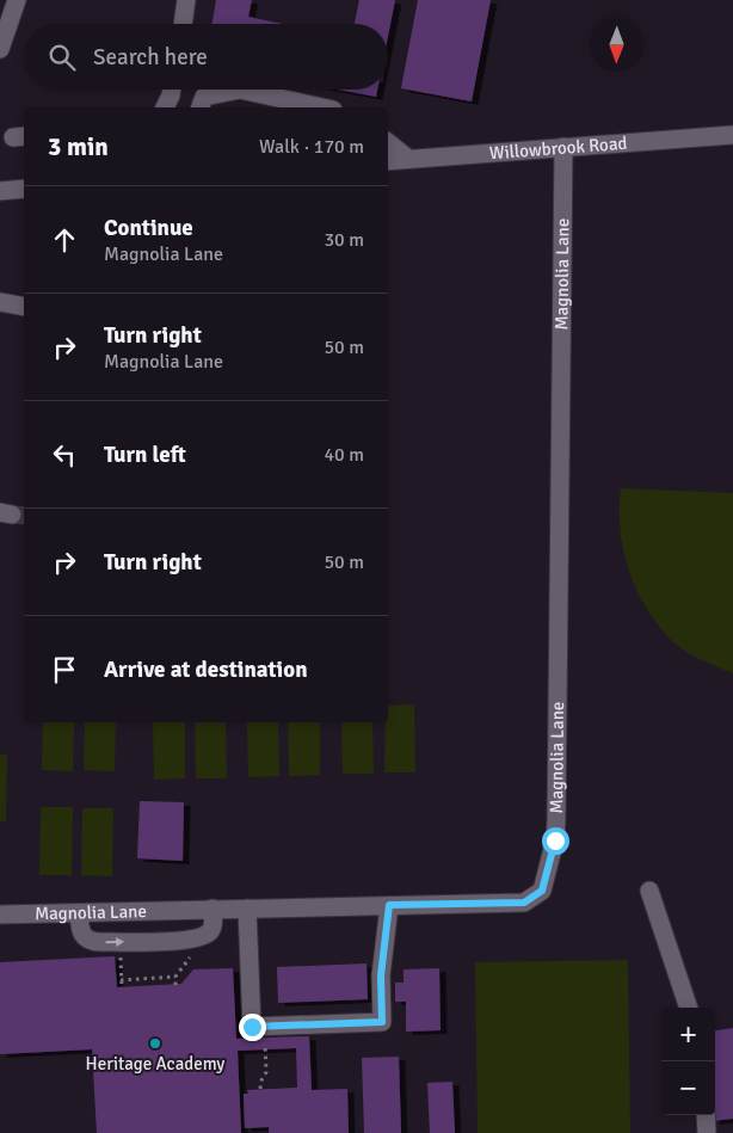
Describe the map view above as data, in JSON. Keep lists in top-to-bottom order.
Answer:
{
  "streets": {
    "street": ["Willowbrook Road", "Magnolia Lane"]
  },
  "crossings": [
    ["Willowbrook Road", "Magnolia Lane"]
  ],
  "places": ["Heritage Academy"],
  "north": "bottom",
  "page": {
    "search": "Search here",
    "heading": ["3 min", "Walk · 170 m"],
    "list": [
      ["Continue", "Magnolia Lane", "30 m"],
      ["Turn right", "Magnolia Lane", "50 m"],
      ["Turn left", "40 m"],
      ["Turn right", "50 m"],
      "Arrive at destination"
    ],
    "map_buttons": ["+", "−"]
  }
}
